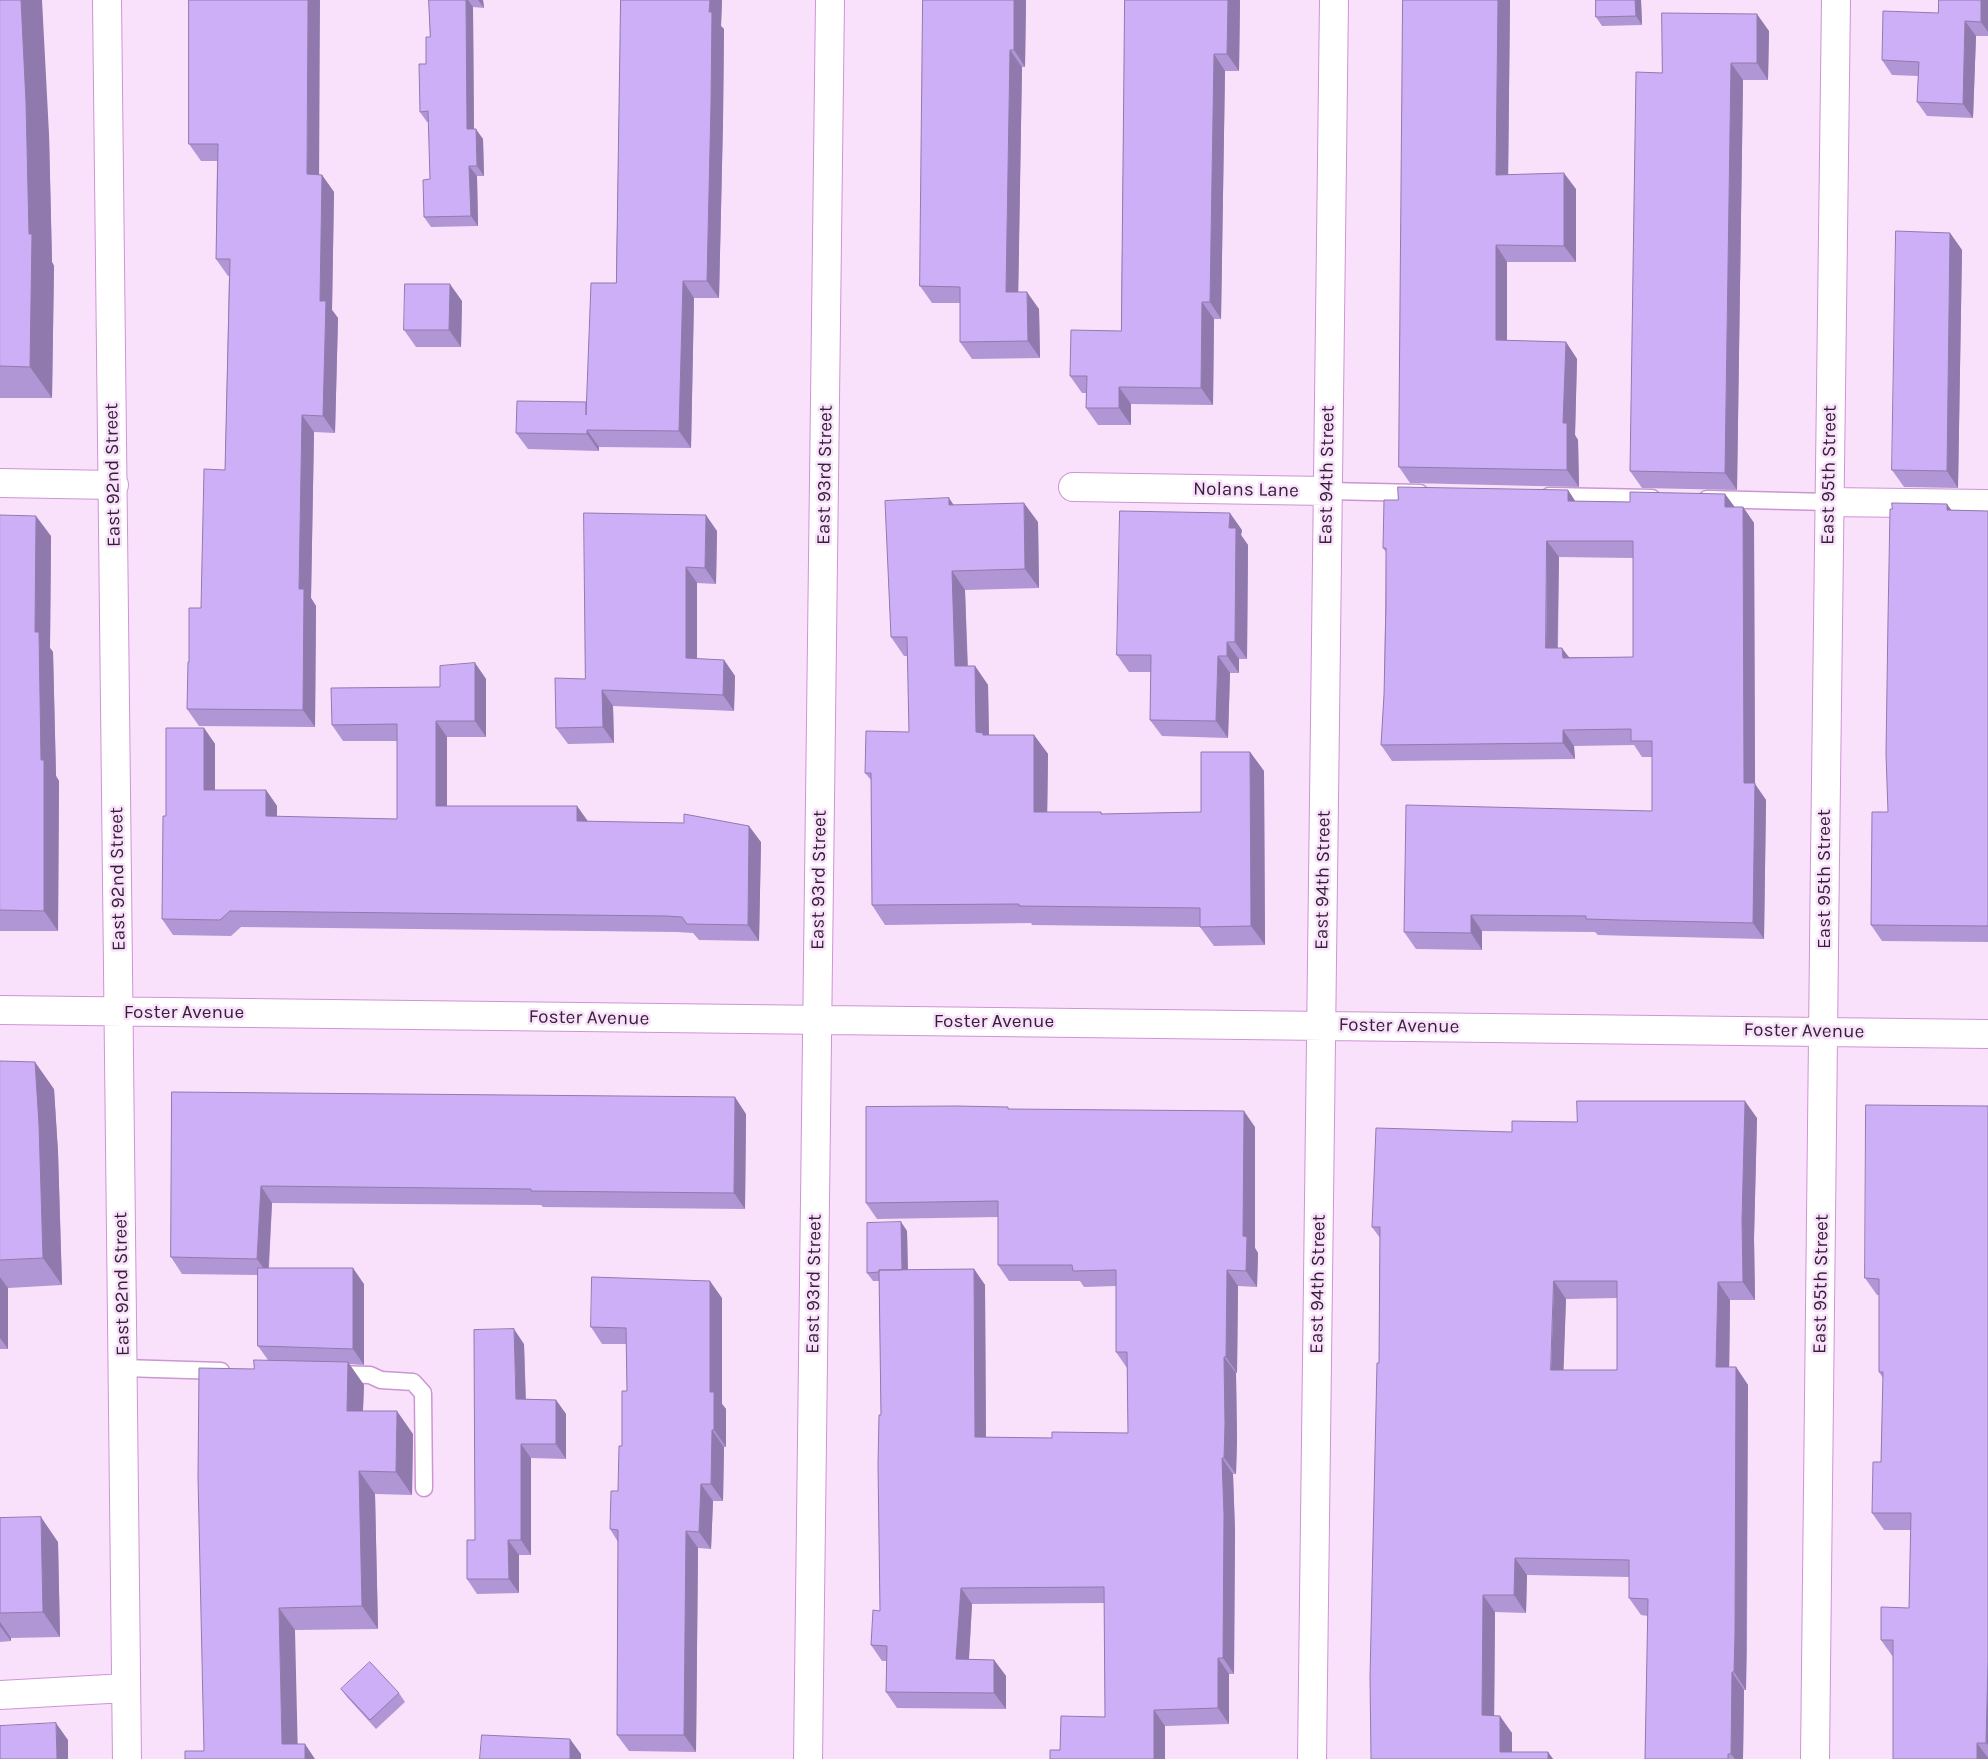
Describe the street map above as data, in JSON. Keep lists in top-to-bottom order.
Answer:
{
  "streets": {
    "street": [
      "East 92nd Street",
      "East 93rd Street",
      "East 94th Street",
      "East 95th Street",
      "Nolans Lane",
      "Foster Avenue"
    ]
  },
  "crossings": [
    ["East 92nd Street", "Foster Avenue"],
    ["East 93rd Street", "Foster Avenue"],
    ["East 94th Street", "Nolans Lane"],
    ["East 94th Street", "Foster Avenue"],
    ["East 95th Street", "Foster Avenue"]
  ]
}
